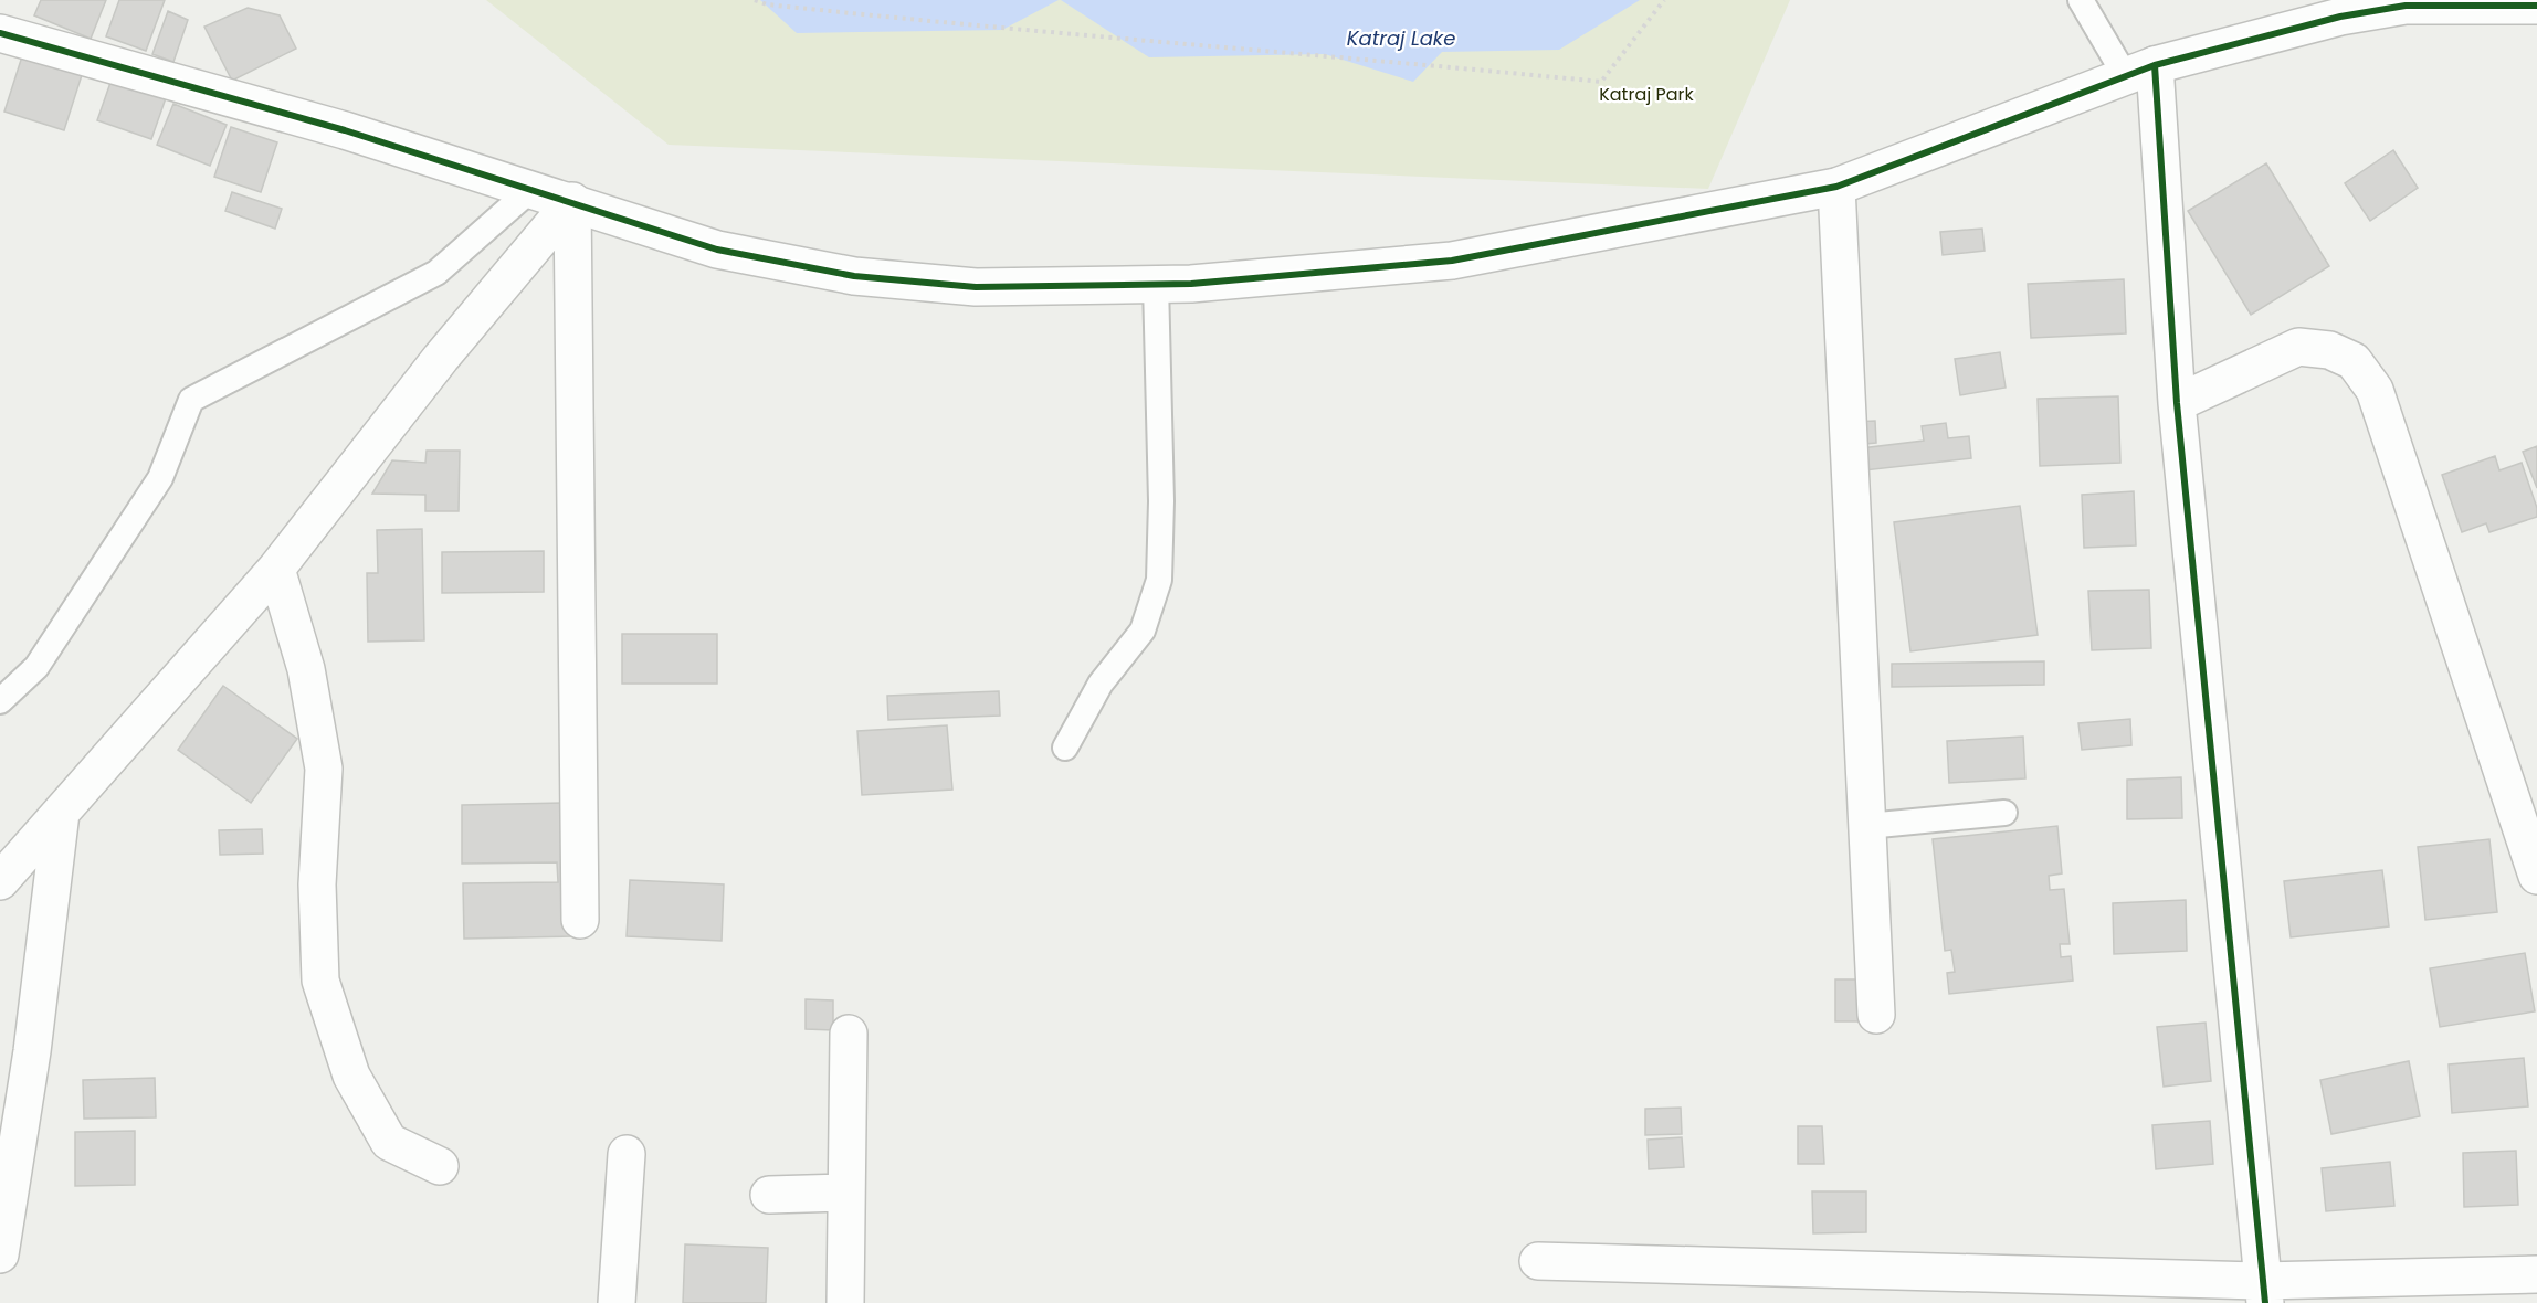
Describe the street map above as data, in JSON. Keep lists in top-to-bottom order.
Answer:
{
  "water": ["Katraj Lake"],
  "parks": ["Katraj Park"]
}
